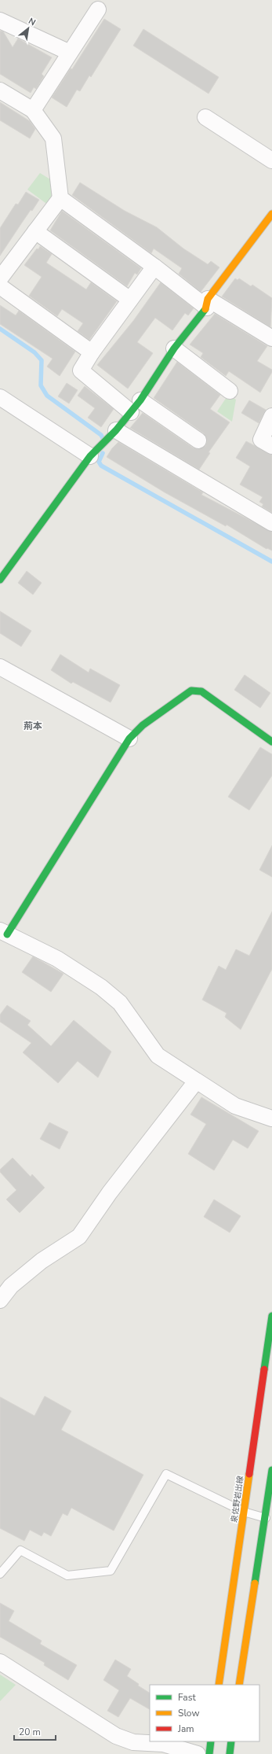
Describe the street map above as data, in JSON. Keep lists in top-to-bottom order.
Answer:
{
  "streets": {
    "street": ["泉佐野岩出線"]
  },
  "districts": ["荊本"],
  "legend": ["Fast", "Slow", "Jam"],
  "scale_bar": "20 m",
  "north": "top right"
}
